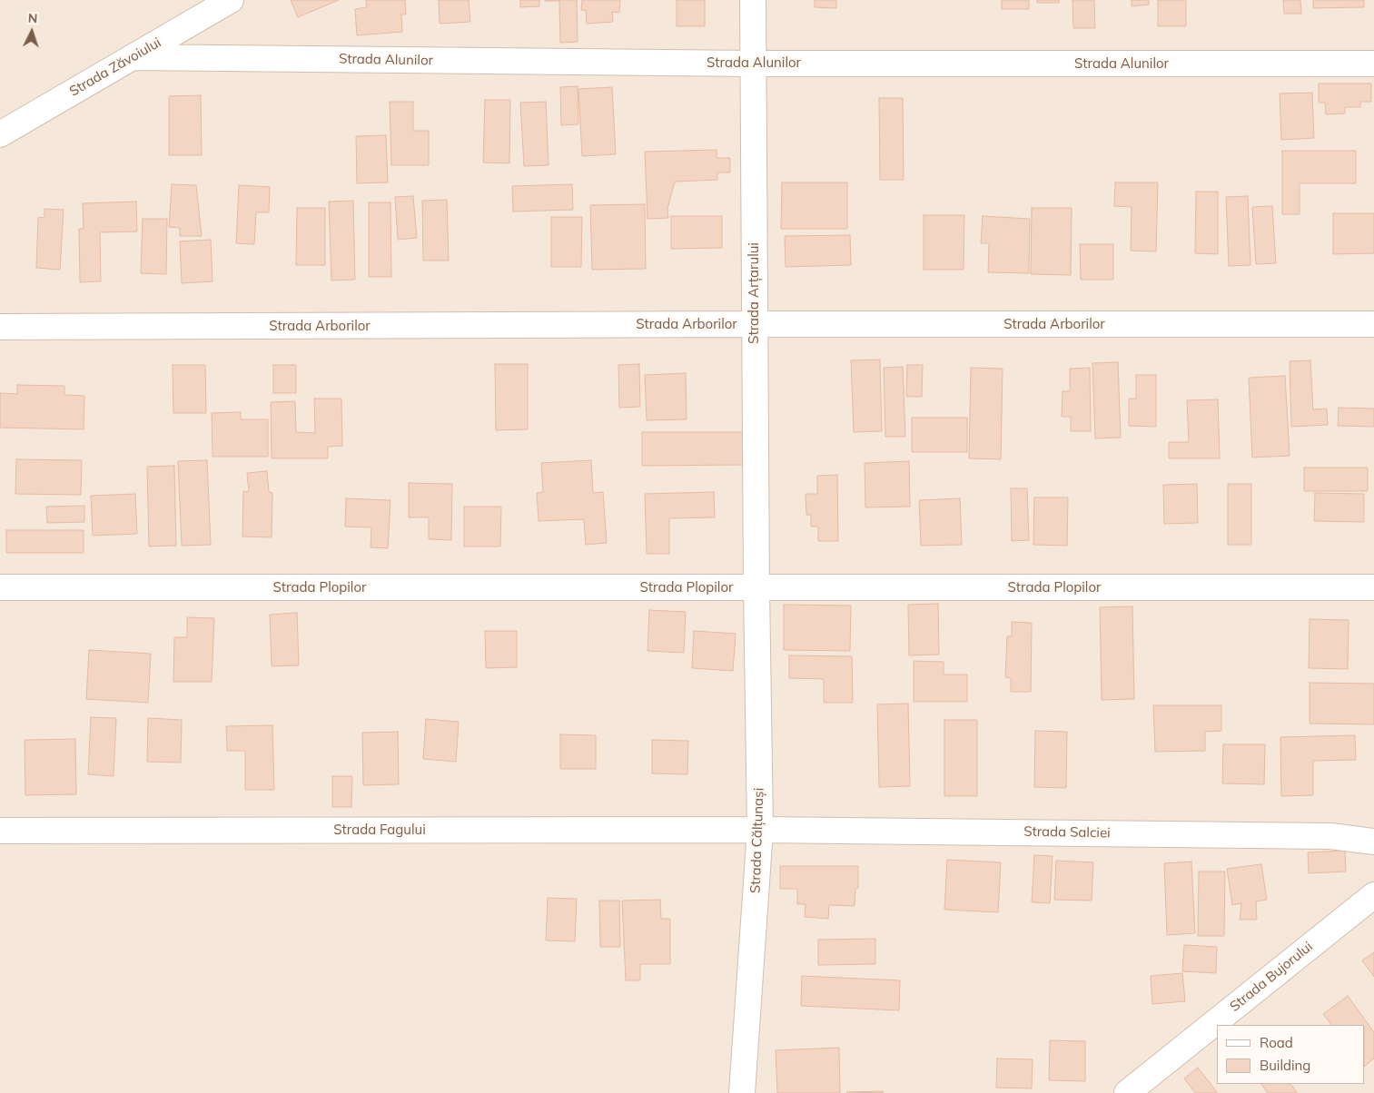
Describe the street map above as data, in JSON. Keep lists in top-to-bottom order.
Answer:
{
  "streets": {
    "street": [
      "Strada Alunilor",
      "Strada Zăvoiului",
      "Strada Arțarului",
      "Strada Arborilor",
      "Strada Plopilor",
      "Strada Fagului",
      "Strada Salciei",
      "Strada Călțunași",
      "Strada Bujorului"
    ]
  },
  "crossings": [
    ["Strada Alunilor", "Strada Zăvoiului"],
    ["Strada Alunilor", "Strada Arțarului"],
    ["Strada Arțarului", "Strada Arborilor"],
    ["Strada Arțarului", "Strada Plopilor"],
    ["Strada Arțarului", "Strada Călțunași"],
    ["Strada Plopilor", "Strada Călțunași"],
    ["Strada Fagului", "Strada Salciei"],
    ["Strada Fagului", "Strada Călțunași"],
    ["Strada Salciei", "Strada Călțunași"]
  ],
  "legend": ["Road", "Building"],
  "north": "top"
}
